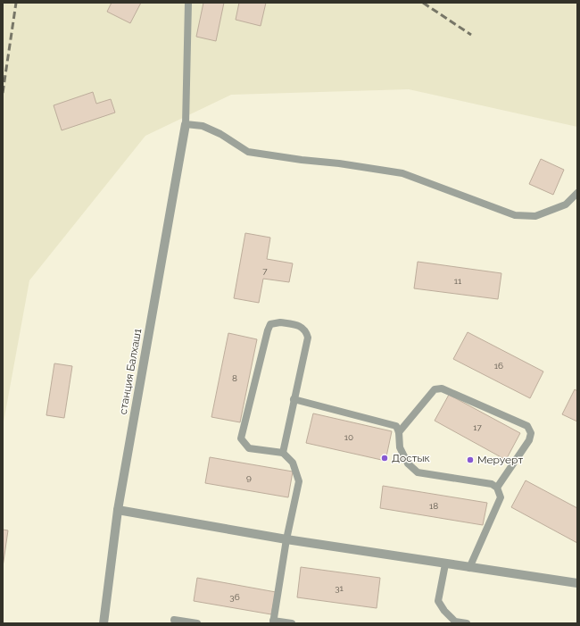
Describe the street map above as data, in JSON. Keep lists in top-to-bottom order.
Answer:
{
  "streets": {
    "street": ["станция Балхаш1"]
  },
  "places": ["Достык", "Меруерт"],
  "house_numbers": [
    "7",
    "11",
    "16",
    "8",
    "17",
    "10",
    "9",
    "18",
    "31",
    "36"
  ]
}
